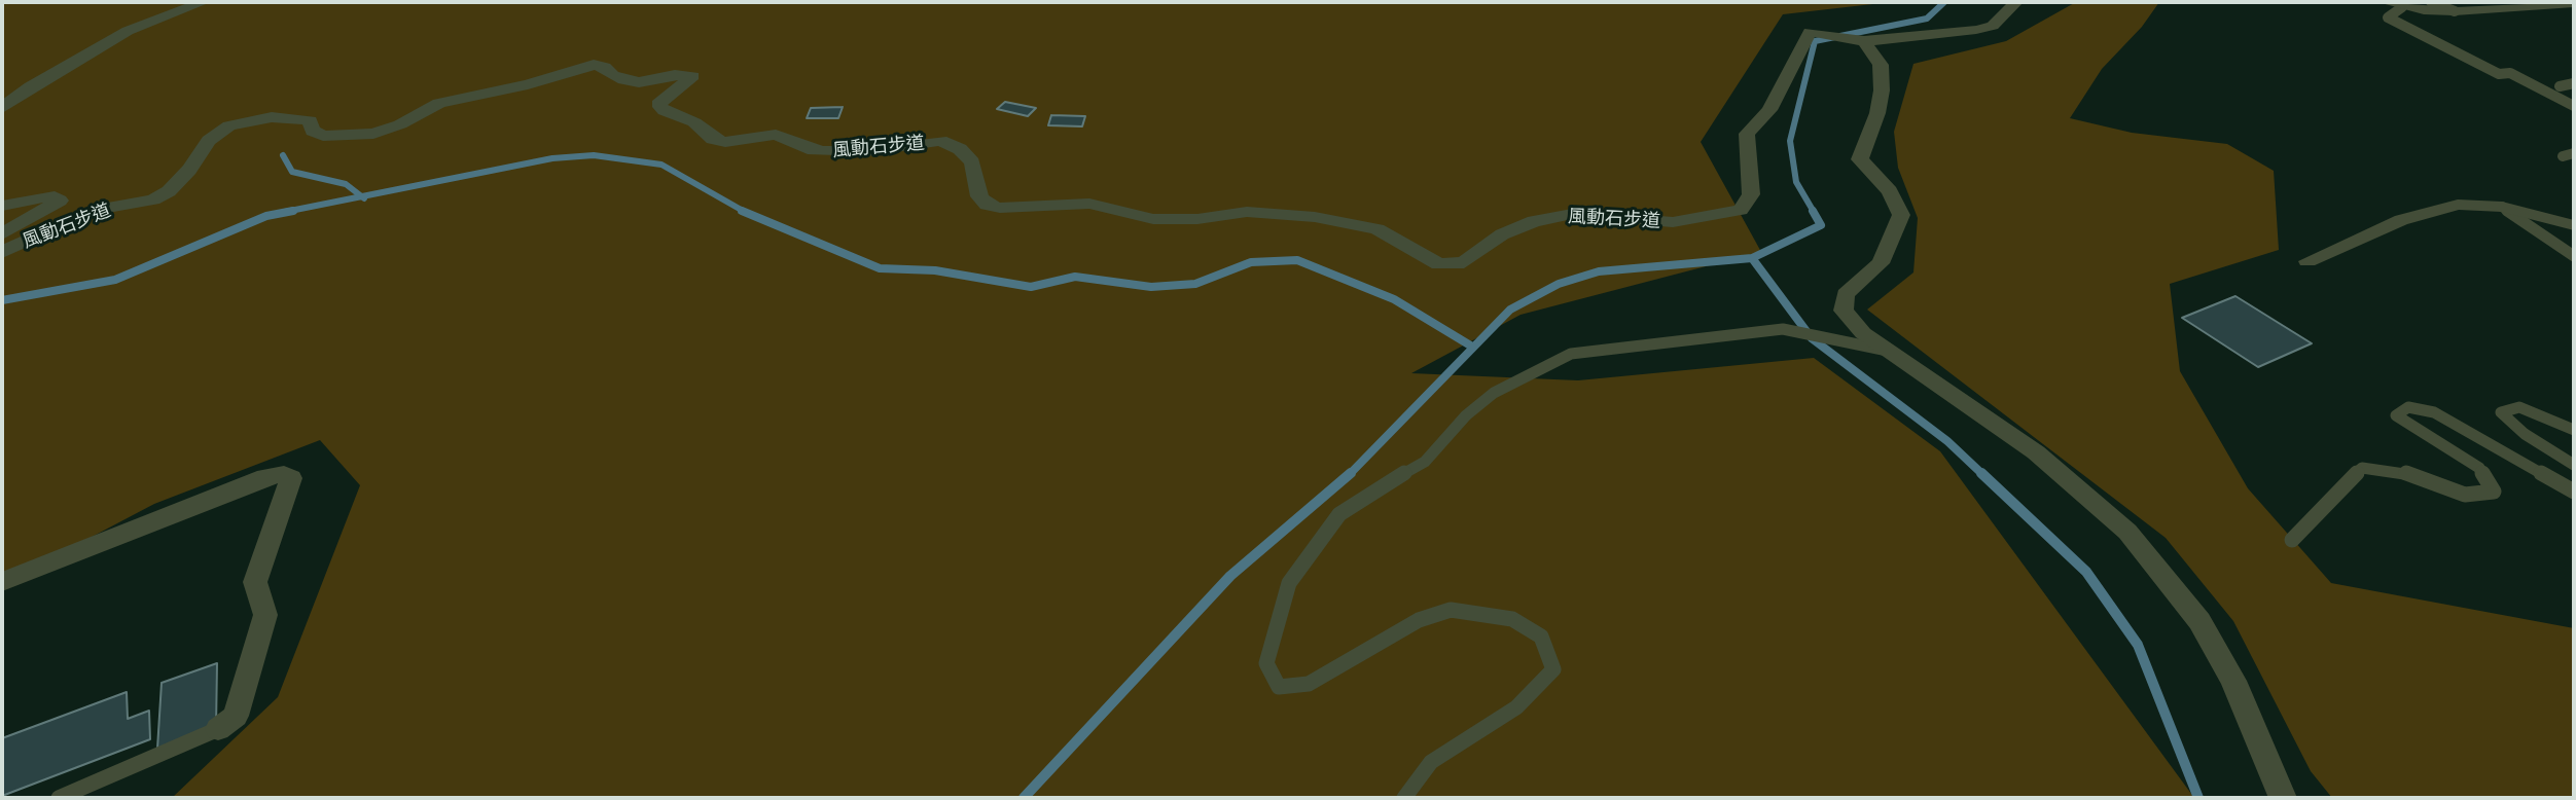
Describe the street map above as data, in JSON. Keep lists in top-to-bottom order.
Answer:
{
  "streets": {
    "street": ["風動石步道"]
  }
}
